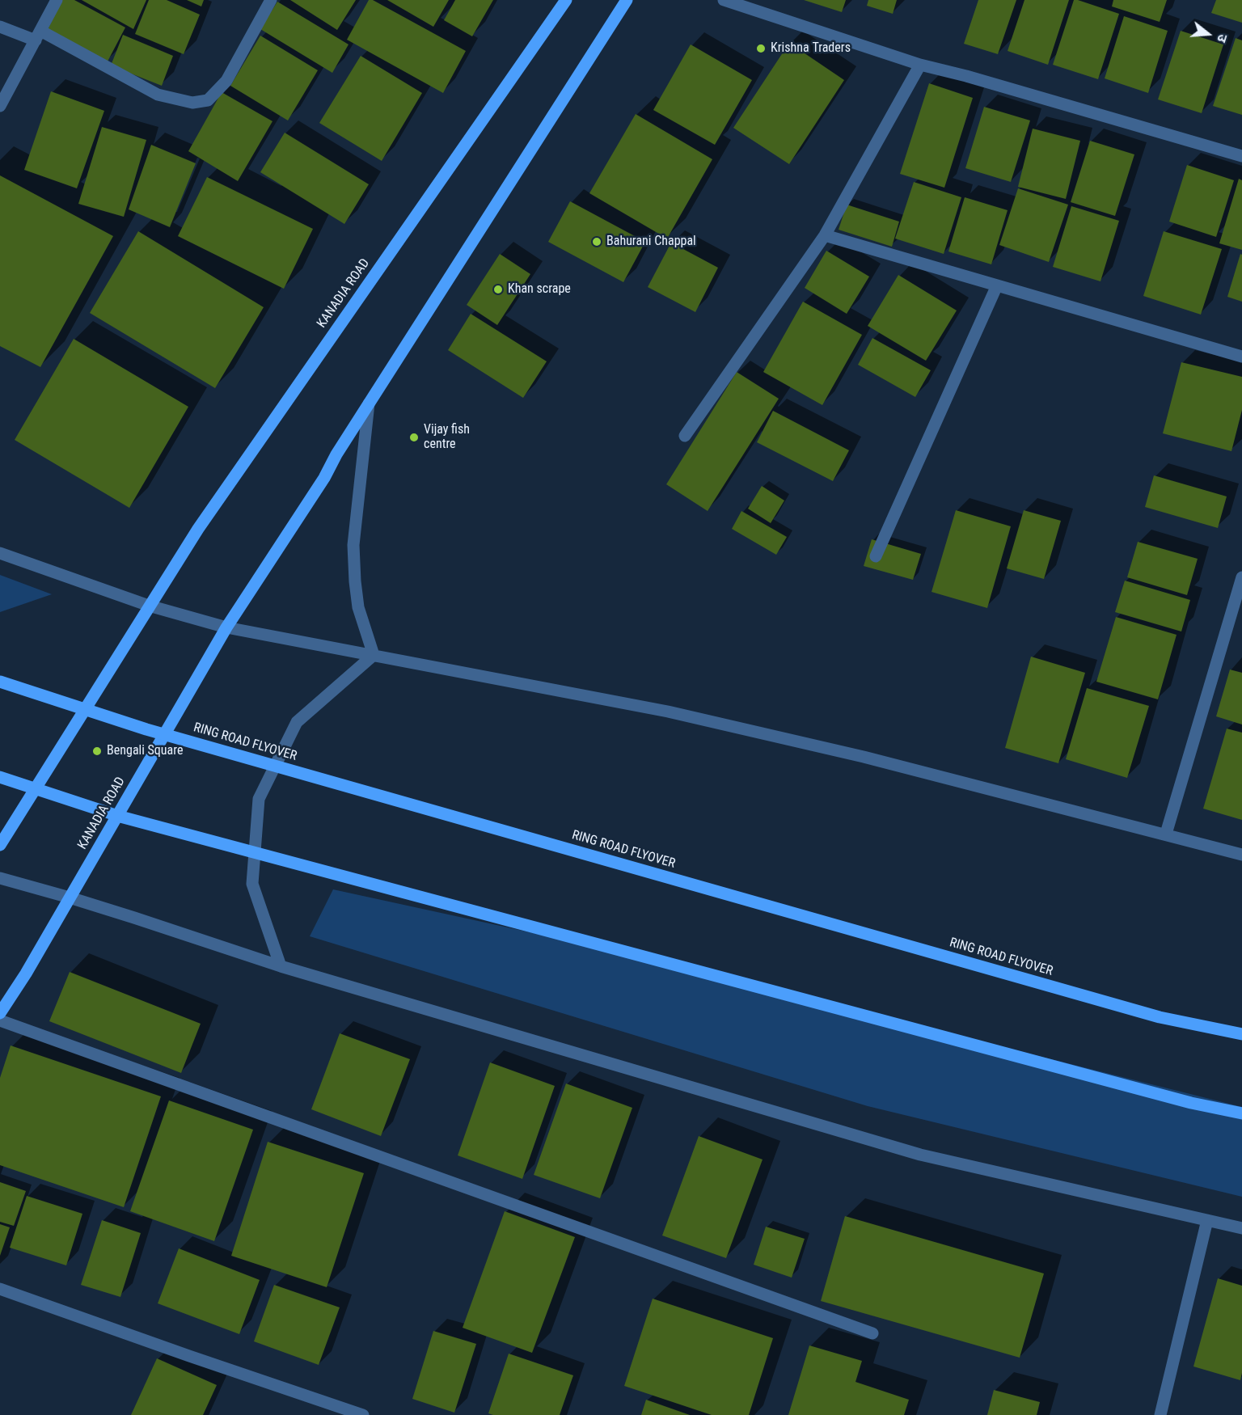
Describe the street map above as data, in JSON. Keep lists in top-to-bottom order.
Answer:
{
  "streets": {
    "main road": ["KANADIA ROAD", "RING ROAD FLYOVER"]
  },
  "places": [
    "Krishna Traders",
    "Bahurani Chappal",
    "Khan scrape",
    "Vijay fish centre",
    "Bengali Square"
  ],
  "north": "right"
}
